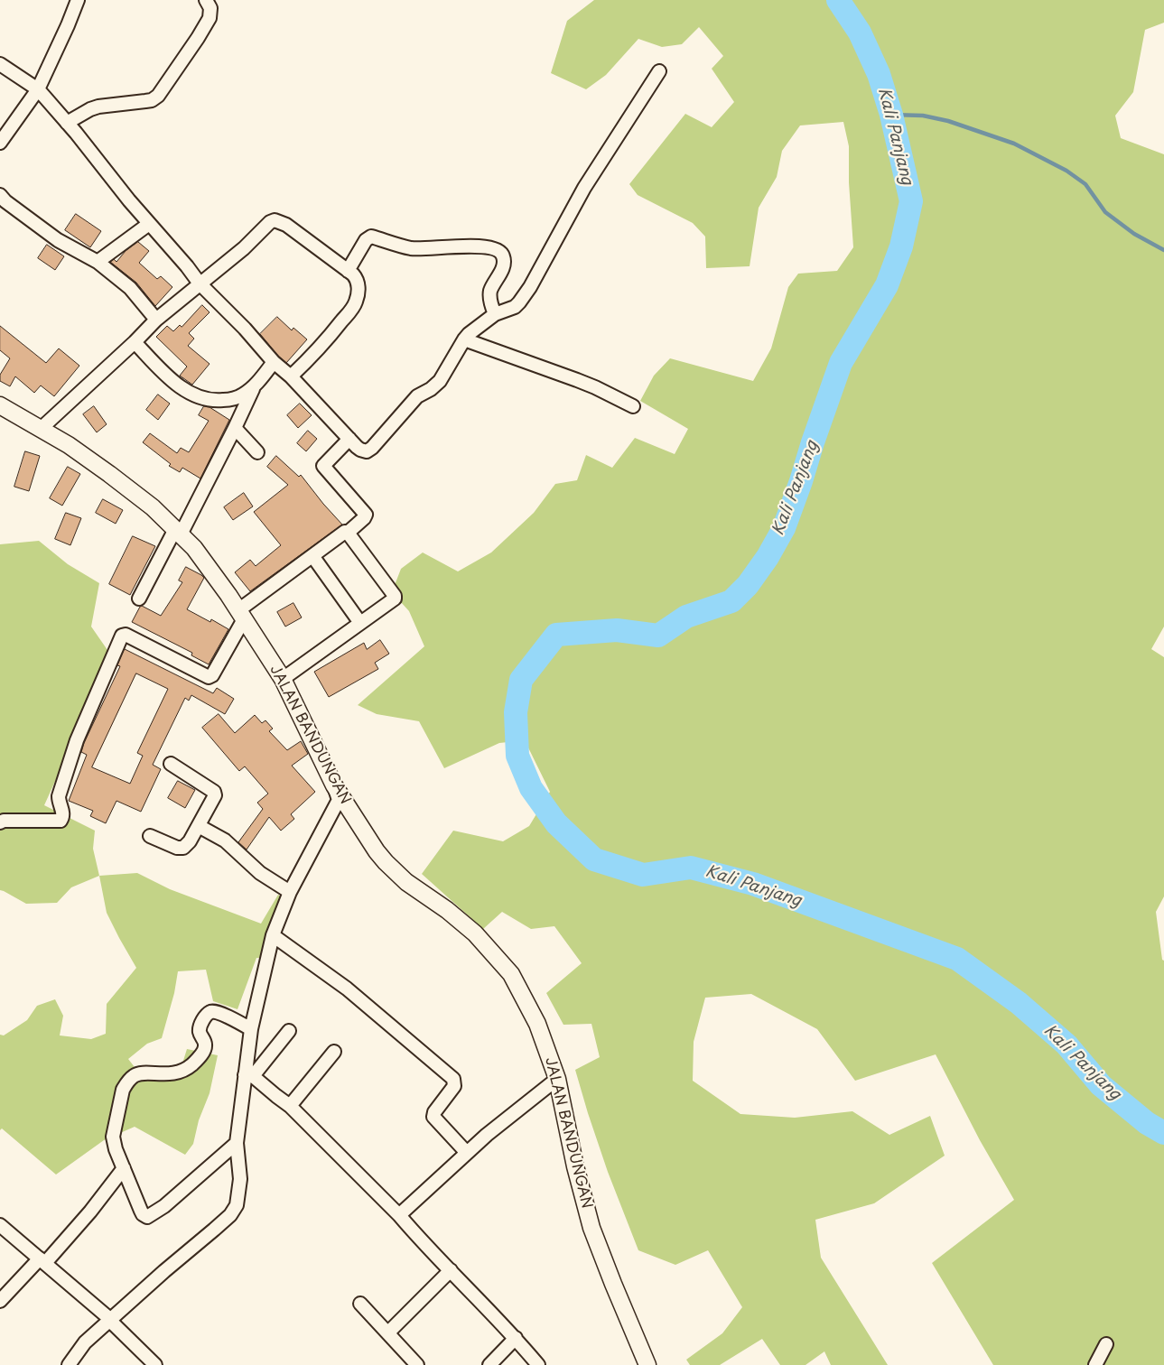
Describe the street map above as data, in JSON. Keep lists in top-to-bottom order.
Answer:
{
  "streets": {
    "main road": ["JALAN BANDUNGAN"]
  },
  "water": ["Kali Panjang"]
}
